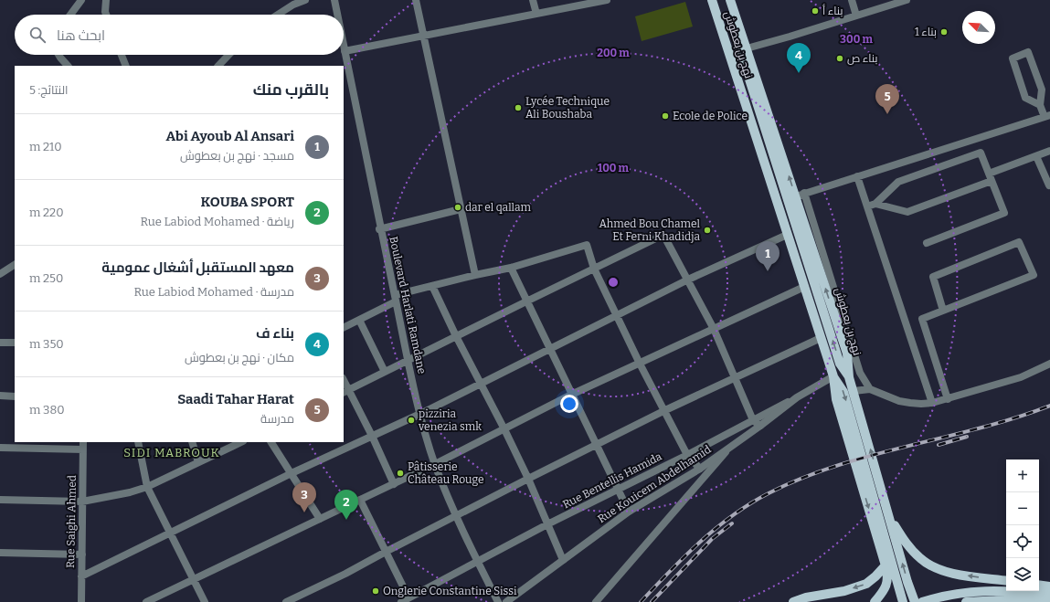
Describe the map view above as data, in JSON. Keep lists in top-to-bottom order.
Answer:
{
  "streets": {
    "main road": ["نهج بن بعطوش"],
    "street": [
      "Boulevard Harlati Ramdane",
      "Rue Bentellis Hamida",
      "Rue Kouicem Abdelhamid",
      "Rue Saighi Ahmed"
    ]
  },
  "crossings": [
    ["Boulevard Harlati Ramdane", "Rue Bentellis Hamida"],
    ["Rue Bentellis Hamida", "Rue Kouicem Abdelhamid"]
  ],
  "districts": ["SIDI MABROUK"],
  "places": [
    "بناء أ",
    "بناء 1",
    "بناء ص",
    "Lycée Technique Ali Boushaba",
    "Ecole de Police",
    "dar el qallam",
    "Ahmed Bou Chamel Et Ferni Khadidja",
    "pizziria venezia smk",
    "Pâtisserie Château Rouge",
    "Onglerie Constantine Sissi"
  ],
  "north": "top left",
  "page": {
    "search": "ابحث هنا",
    "pins": [
      "4",
      "5",
      "1",
      "3",
      "2"
    ],
    "heading": ["بالقرب منك", "النتائج: 5"],
    "list": [
      {
        "mark": "1",
        "name": "Abi Ayoub Al Ansari",
        "note": "مسجد · نهج بن بعطوش",
        "value": "210 m"
      },
      {
        "mark": "2",
        "name": "KOUBA SPORT",
        "note": "رياضة · Rue Labiod Mohamed",
        "value": "220 m"
      },
      {
        "mark": "3",
        "name": "معهد المستقبل أشغال عمومية",
        "note": "مدرسة · Rue Labiod Mohamed",
        "value": "250 m"
      },
      {
        "mark": "4",
        "name": "بناء ف",
        "note": "مكان · نهج بن بعطوش",
        "value": "350 m"
      },
      {
        "mark": "5",
        "name": "Saadi Tahar Harat",
        "note": "مدرسة",
        "value": "380 m"
      }
    ],
    "map_buttons": ["+", "−"]
  },
  "rings": ["300 m", "200 m", "100 m"]
}
